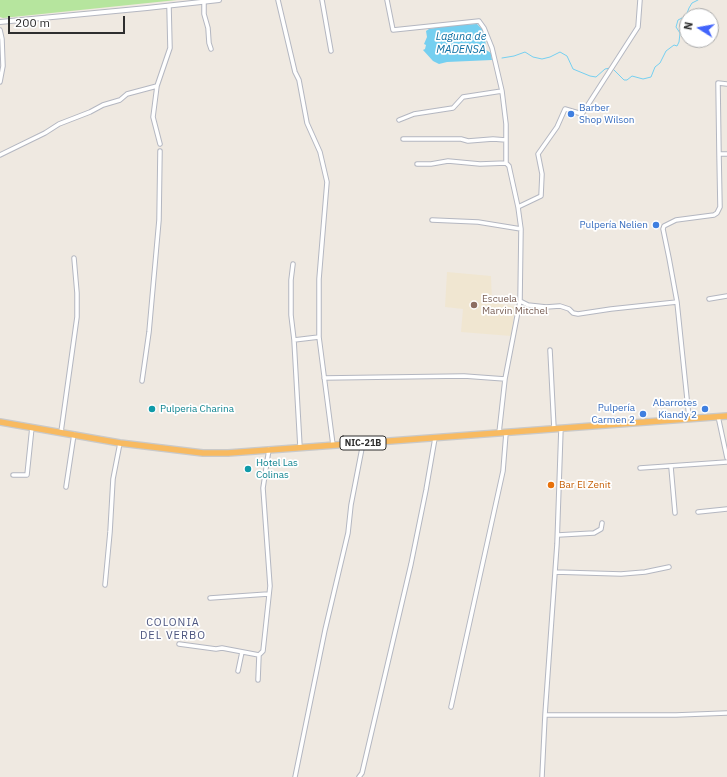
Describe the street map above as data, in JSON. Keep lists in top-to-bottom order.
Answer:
{
  "streets": {
    "highway": ["NIC-21B"]
  },
  "districts": ["COLONIA DEL VERBO"],
  "water": ["Laguna de MADENSA"],
  "places": [
    "Barber Shop Wilson",
    "Pulpería Nelien",
    "Escuela Marvin Mitchel",
    "Pulperia Charina",
    "Abarrotes Kiandy 2",
    "Pulpería Carmen 2",
    "Hotel Las Colinas",
    "Bar El Zenit"
  ],
  "scale_bar": "200 m",
  "north": "left"
}
